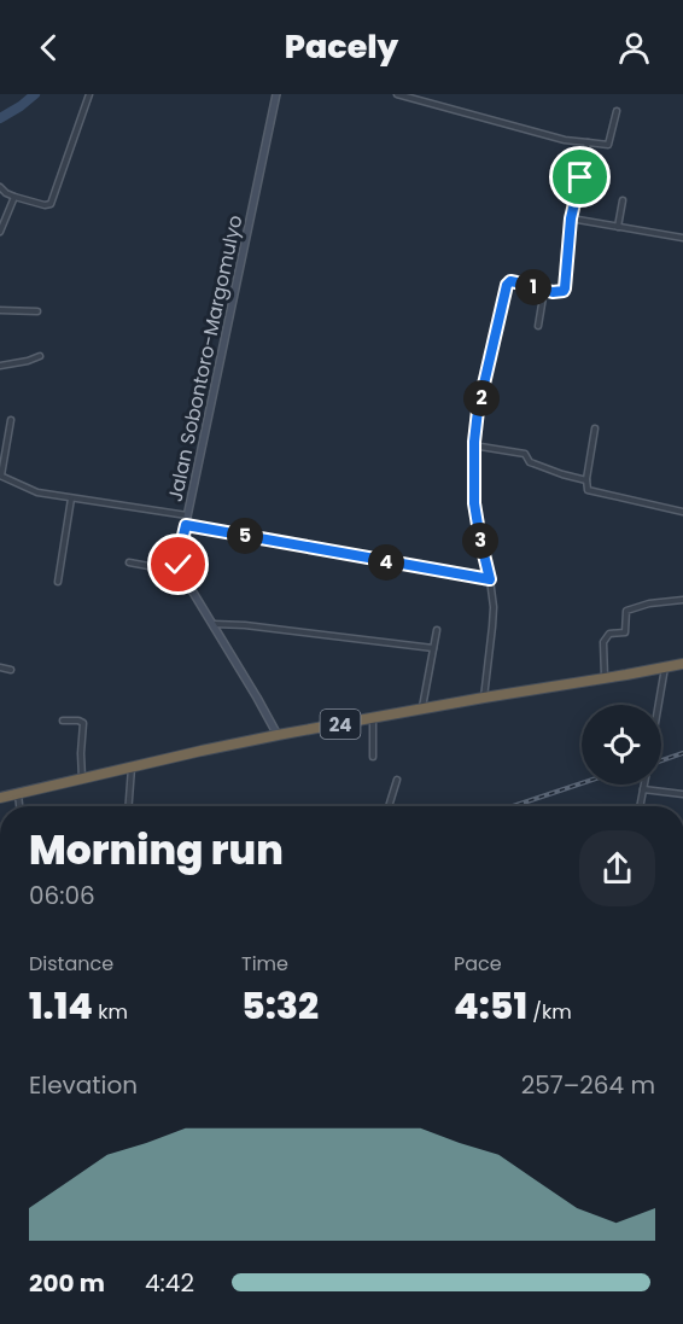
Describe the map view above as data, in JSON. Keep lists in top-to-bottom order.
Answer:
{
  "streets": {
    "highway": ["24"],
    "street": ["Jalan Sobontoro-Margomulyo"]
  },
  "page": {
    "header": "Pacely",
    "pins": [
      "1",
      "2",
      "5",
      "3",
      "4"
    ],
    "heading": ["Morning run", "06:06"],
    "stats": [
      ["Distance", "1.14 km"],
      ["Time", "5:32"],
      ["Pace", "4:51 /km"]
    ],
    "chart": ["Elevation", "257–264 m"],
    "list": [
      {
        "name": "200 m",
        "note": "4:42"
      }
    ]
  }
}
